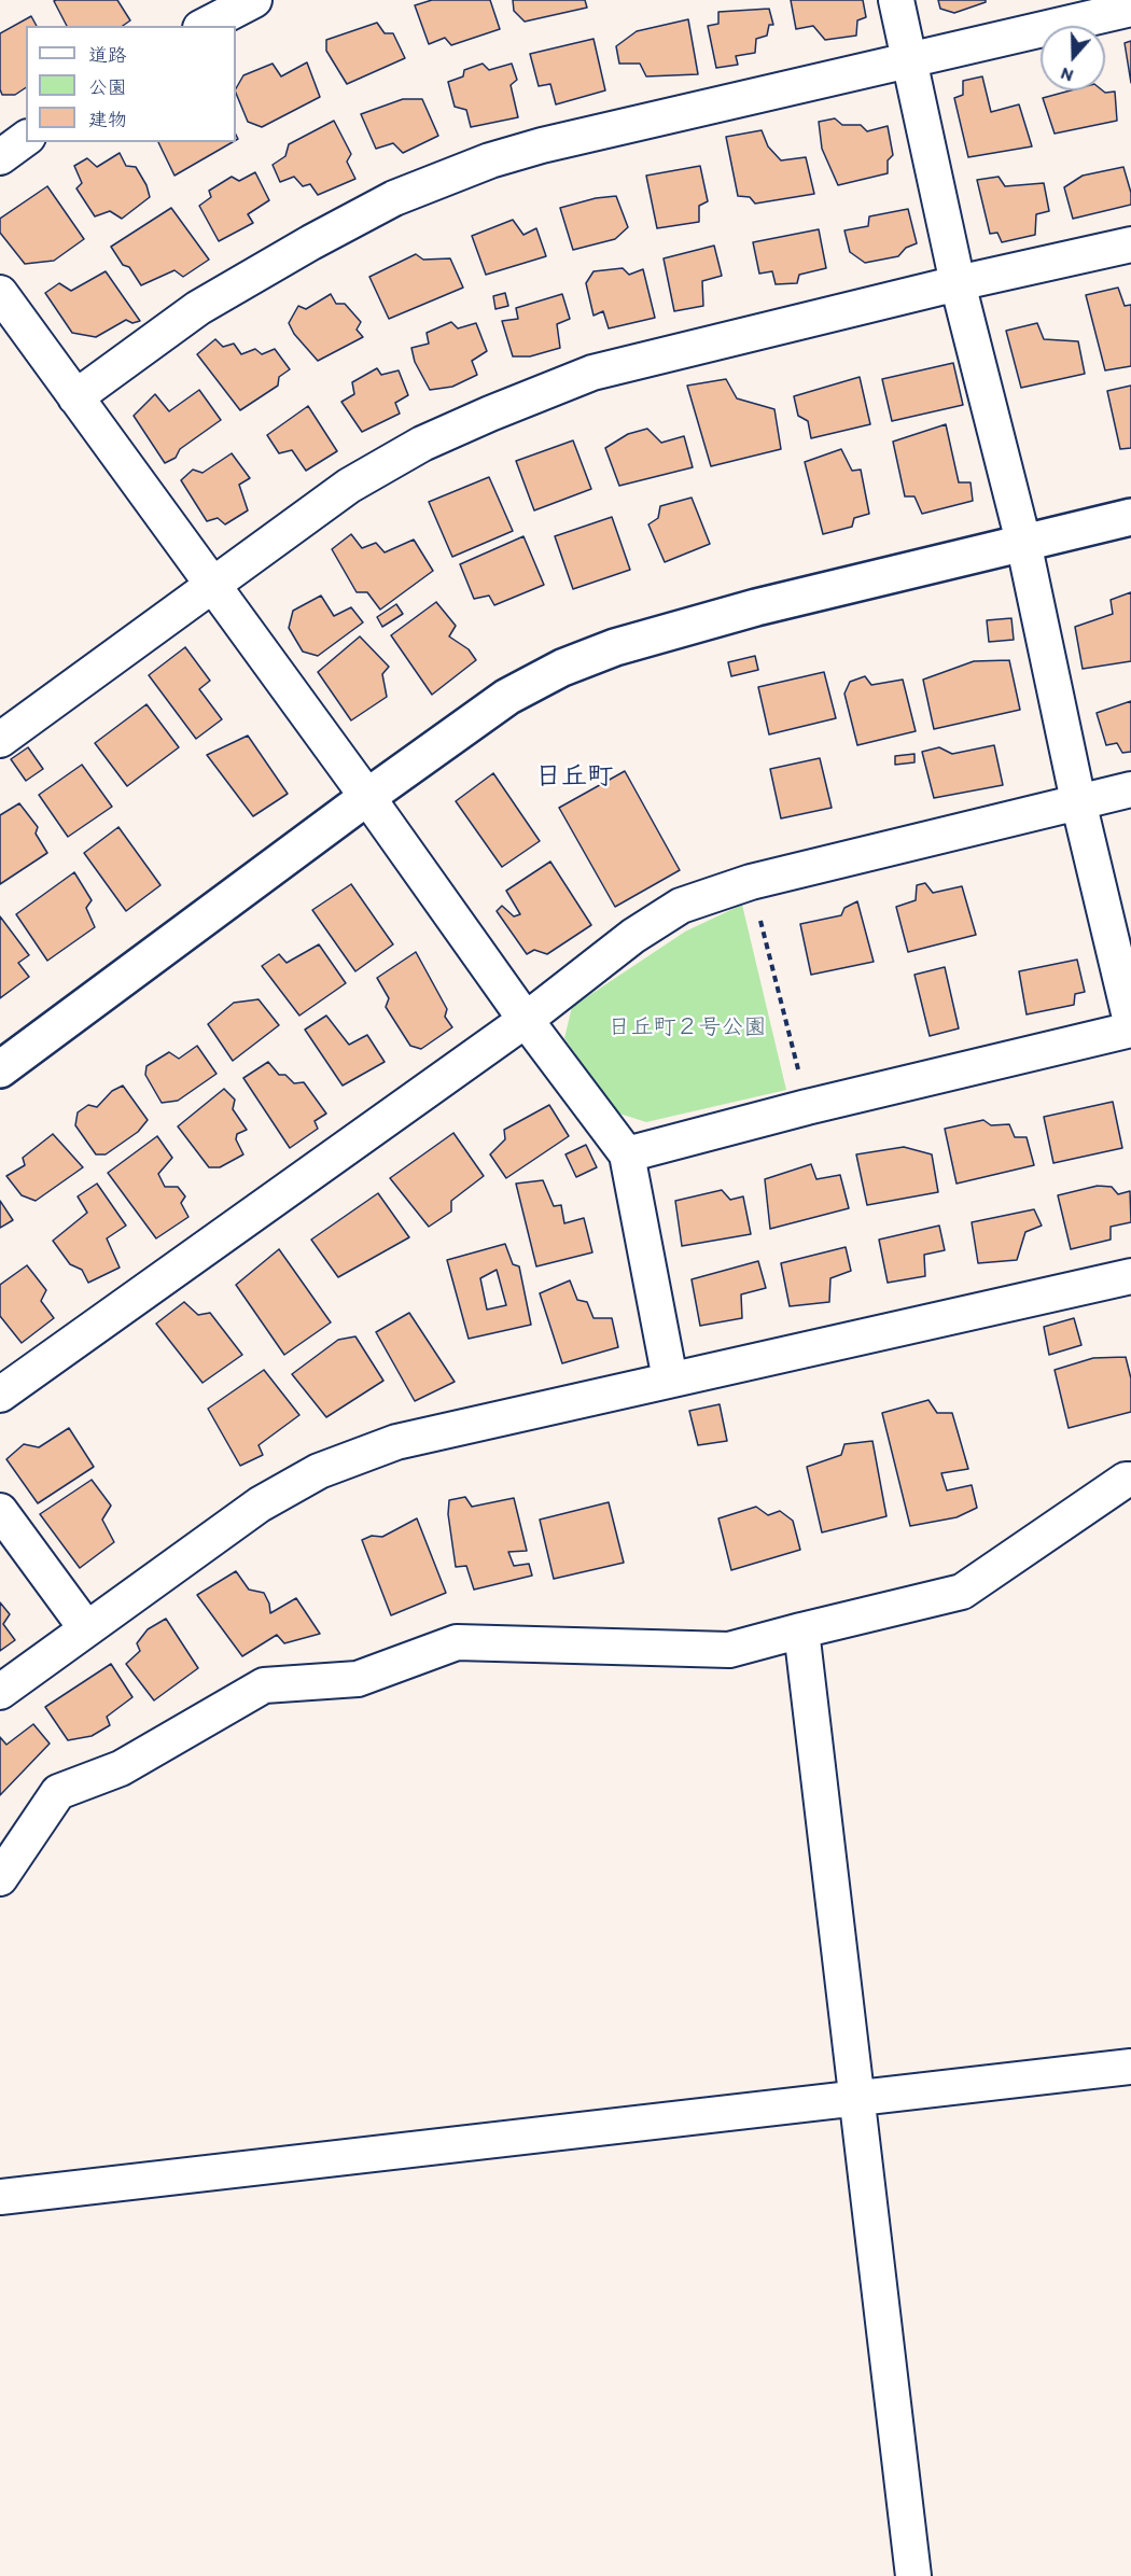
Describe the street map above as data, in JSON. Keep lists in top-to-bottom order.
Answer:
{
  "districts": ["日丘町"],
  "parks": ["日丘町２号公園"],
  "legend": ["道路", "公園", "建物"],
  "north": "bottom"
}
